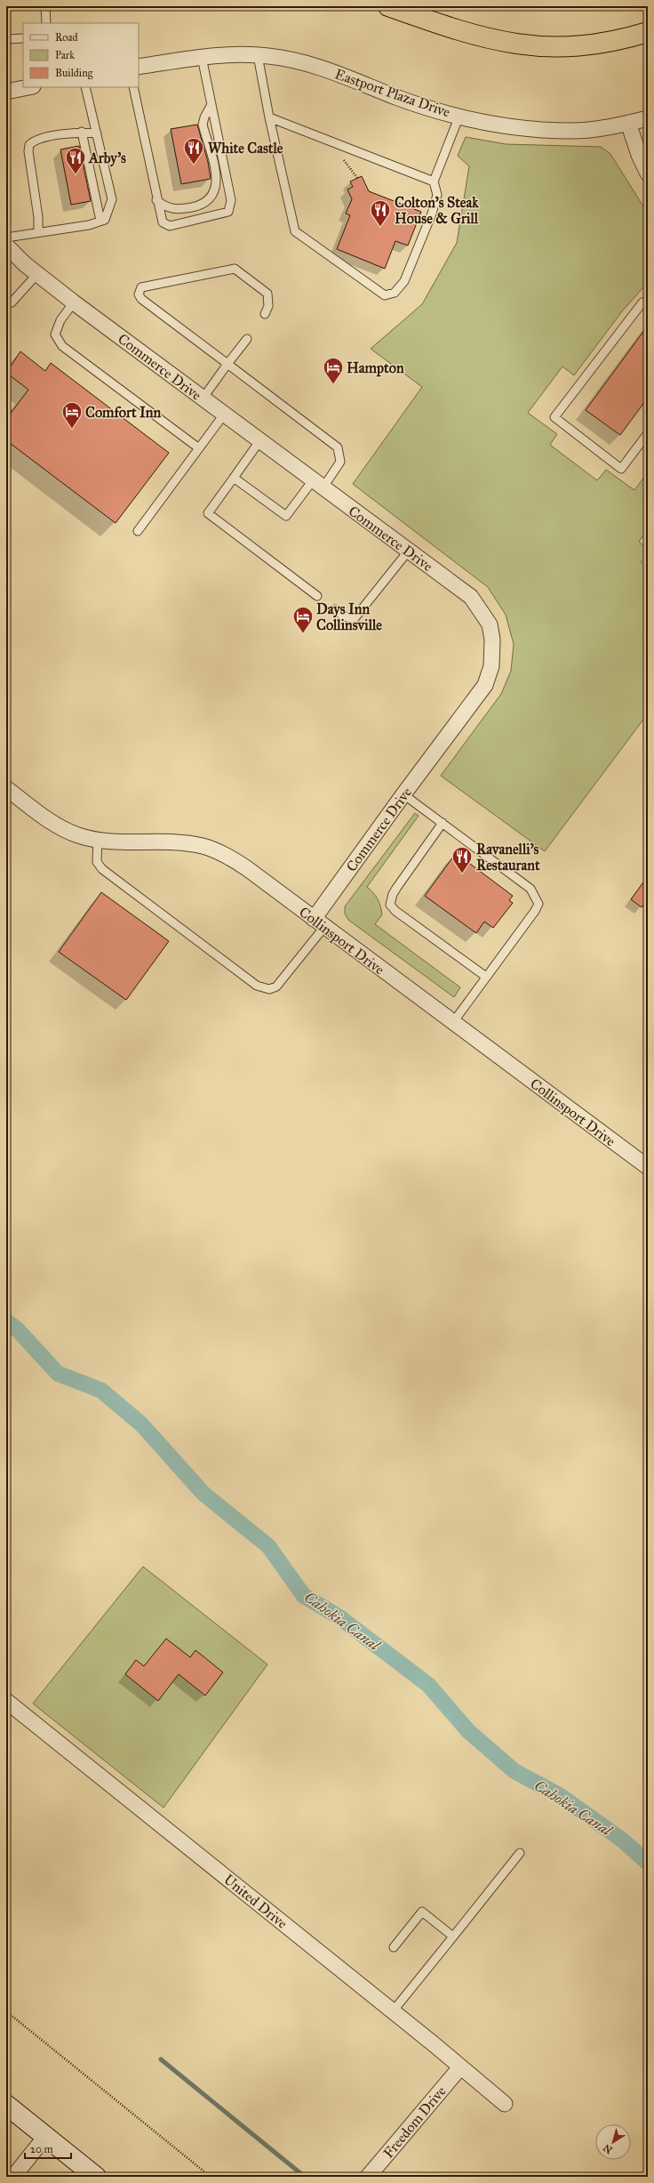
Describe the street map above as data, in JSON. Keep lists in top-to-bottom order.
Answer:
{
  "streets": {
    "street": [
      "Eastport Plaza Drive",
      "Commerce Drive",
      "Collinsport Drive",
      "United Drive",
      "Freedom Drive"
    ]
  },
  "crossings": [
    ["Commerce Drive", "Collinsport Drive"],
    ["United Drive", "Freedom Drive"]
  ],
  "water": ["Cahokia Canal"],
  "places": {
    "restaurant": [
      "White Castle",
      "Arby's",
      "Colton's Steak House & Grill",
      "Ravanelli's Restaurant"
    ],
    "hotel": ["Hampton", "Comfort Inn", "Days Inn Collinsville"]
  },
  "legend": ["Road", "Park", "Building"],
  "scale_bar": "20 m",
  "north": "bottom left"
}
